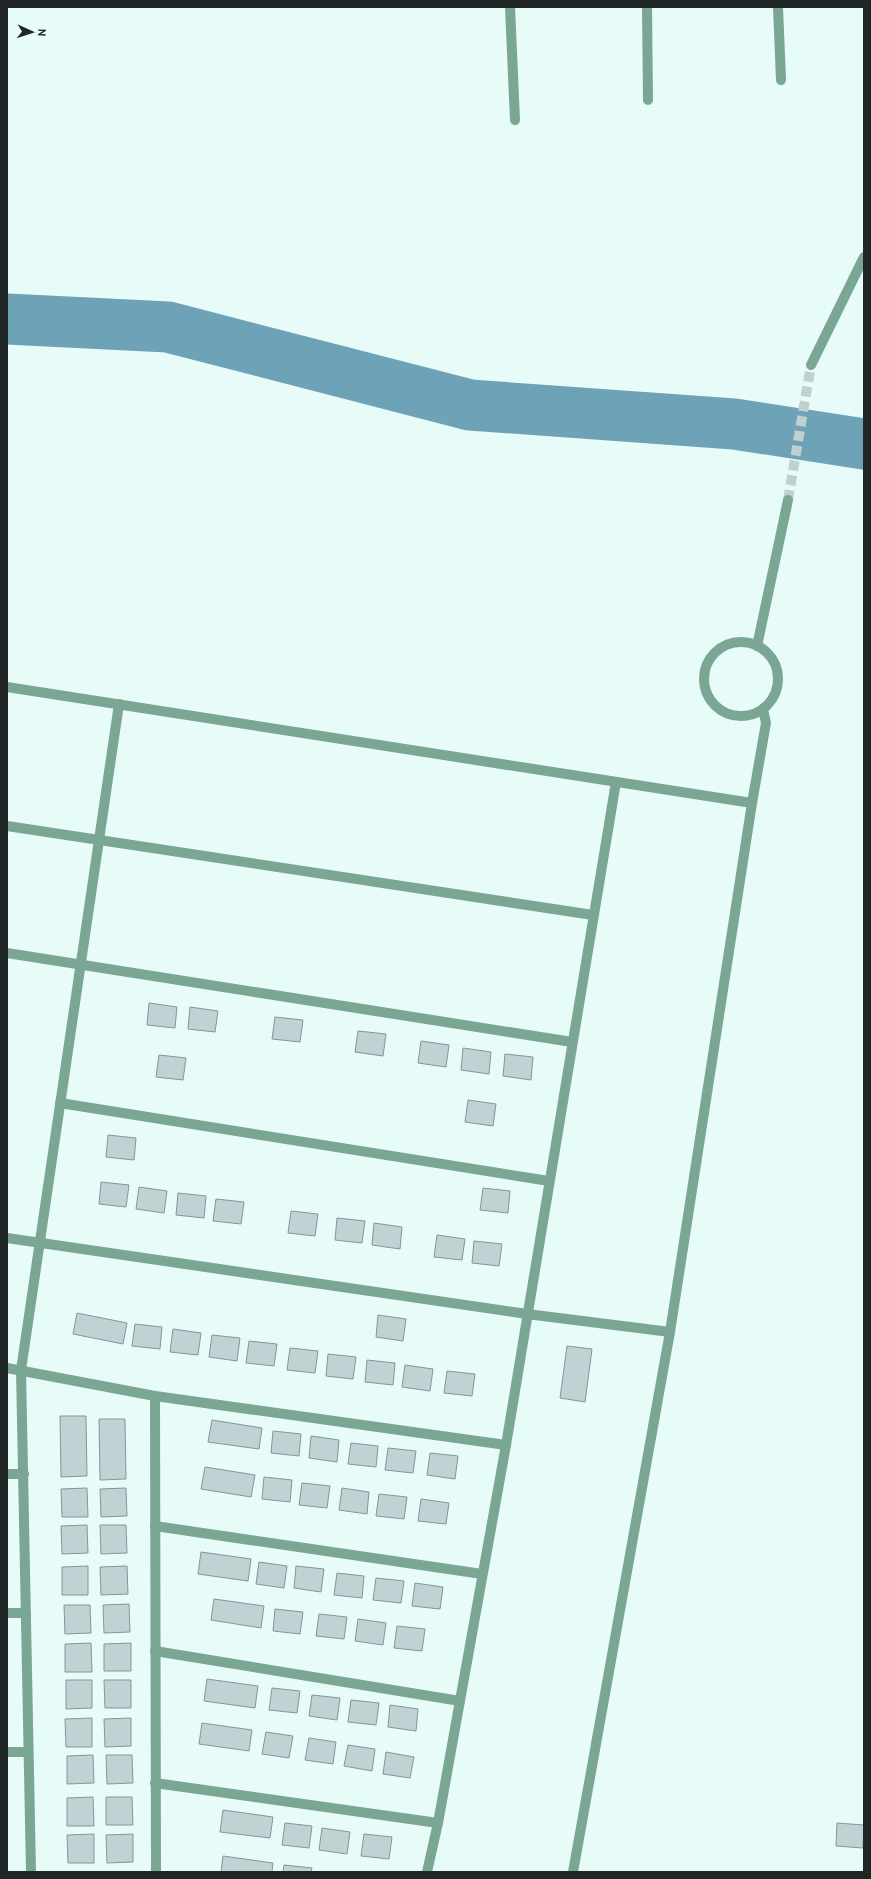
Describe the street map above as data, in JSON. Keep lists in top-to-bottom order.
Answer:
{
  "north": "right"
}
